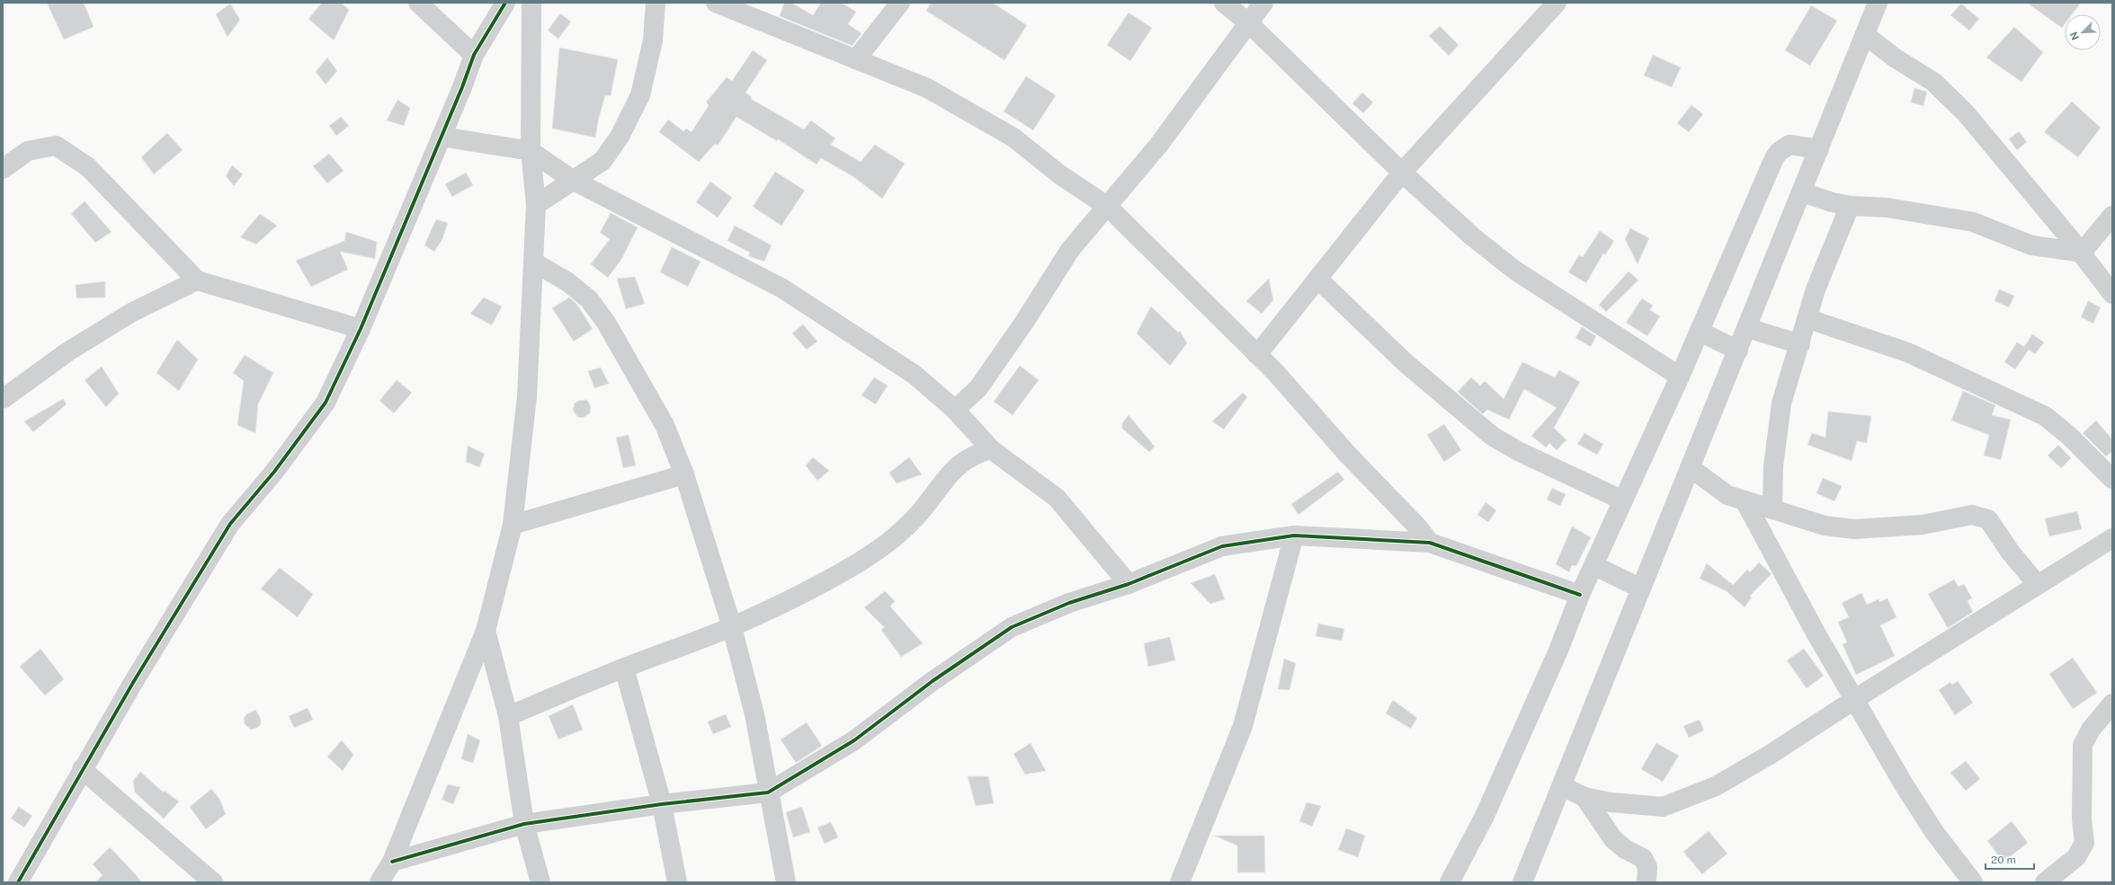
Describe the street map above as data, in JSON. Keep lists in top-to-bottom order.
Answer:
{
  "scale_bar": "20 m",
  "north": "bottom left"
}
